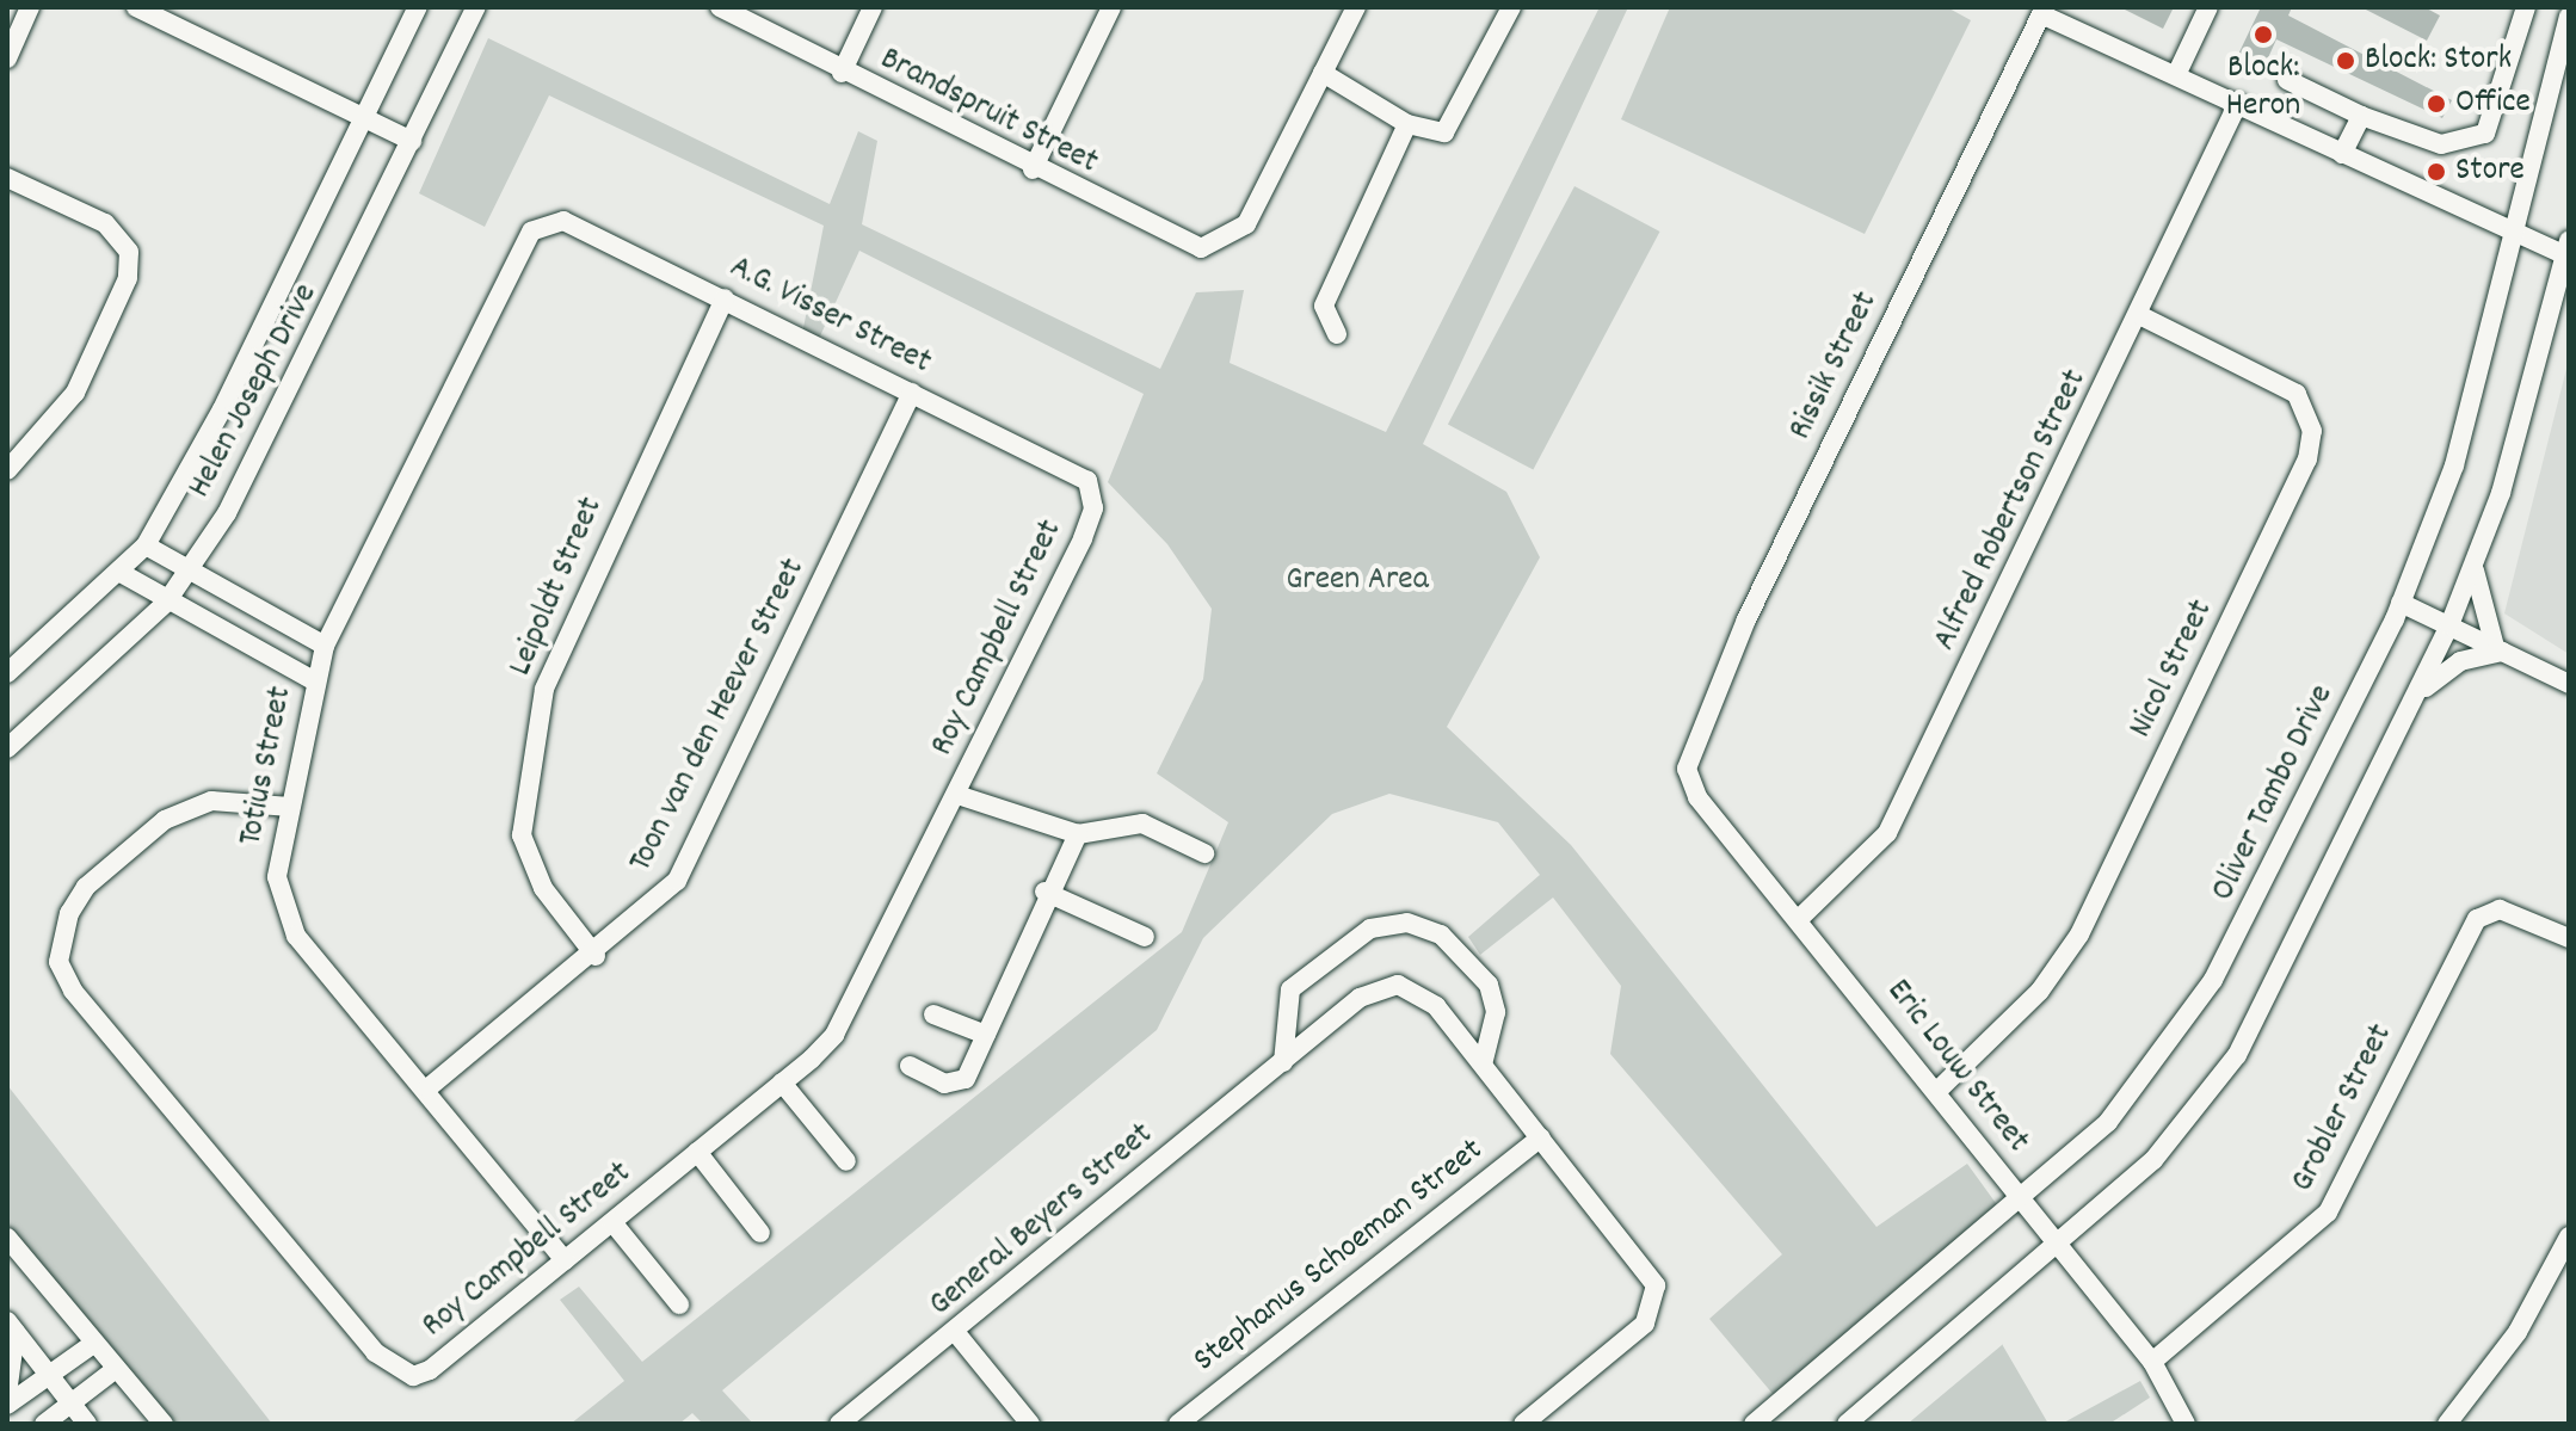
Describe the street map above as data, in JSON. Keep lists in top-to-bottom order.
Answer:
{
  "streets": {
    "street": [
      "Brandspruit Street",
      "A.G. Visser Street",
      "Rissik Street",
      "Helen Joseph Drive",
      "Alfred Robertson Street",
      "Leipoldt Street",
      "Roy Campbell Street",
      "Nicol Street",
      "Toon van den Heever Street",
      "Totius Street",
      "Oliver Tambo Drive",
      "Eric Louw Street",
      "Grobler Street",
      "General Beyers Street",
      "Stephanus Schoeman Street"
    ]
  },
  "crossings": [
    ["A.G. Visser Street", "Leipoldt Street"],
    ["A.G. Visser Street", "Roy Campbell Street"],
    ["A.G. Visser Street", "Toon van den Heever Street"],
    ["A.G. Visser Street", "Totius Street"],
    ["Rissik Street", "Eric Louw Street"],
    ["Alfred Robertson Street", "Nicol Street"],
    ["Alfred Robertson Street", "Eric Louw Street"],
    ["Leipoldt Street", "Toon van den Heever Street"],
    ["Roy Campbell Street", "Totius Street"],
    ["Nicol Street", "Eric Louw Street"],
    ["Toon van den Heever Street", "Totius Street"],
    ["Oliver Tambo Drive", "Eric Louw Street"],
    ["Eric Louw Street", "Grobler Street"]
  ],
  "parks": ["Green Area"],
  "places": [
    "Block: Heron",
    "Block: Stork",
    "Office",
    "Store"
  ]
}
